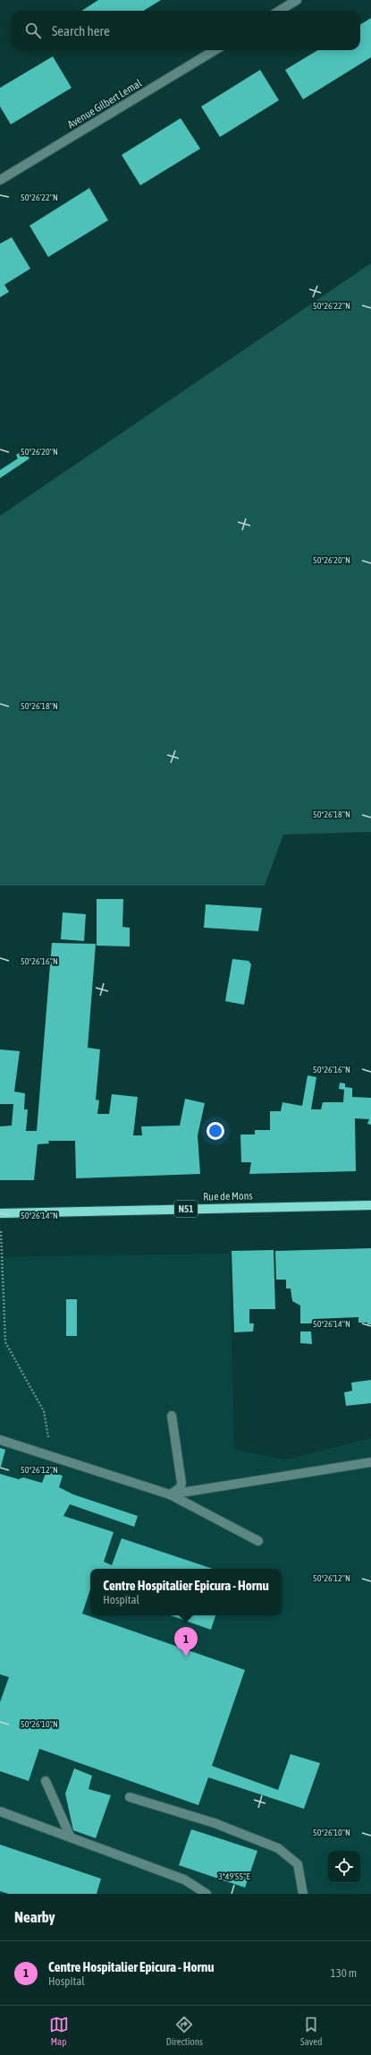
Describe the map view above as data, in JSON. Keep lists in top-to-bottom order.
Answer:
{
  "streets": {
    "main road": ["Rue de Mons", "N51"],
    "street": ["Avenue Gilbert Lemal"]
  },
  "page": {
    "search": "Search here",
    "popup": ["Centre Hospitalier Epicura - Hornu", "Hospital"],
    "pins": "1",
    "heading": "Nearby",
    "list": [
      {
        "mark": "1",
        "name": "Centre Hospitalier Epicura - Hornu",
        "note": "Hospital",
        "value": "130 m"
      }
    ],
    "nav": ["Map", "Directions", "Saved"]
  },
  "coordinates": [
    "50°26'22\"N",
    "50°26'20\"N",
    "50°26'18\"N",
    "50°26'16\"N",
    "50°26'14\"N",
    "50°26'12\"N",
    "50°26'10\"N",
    "3°49'55\"E"
  ]
}
